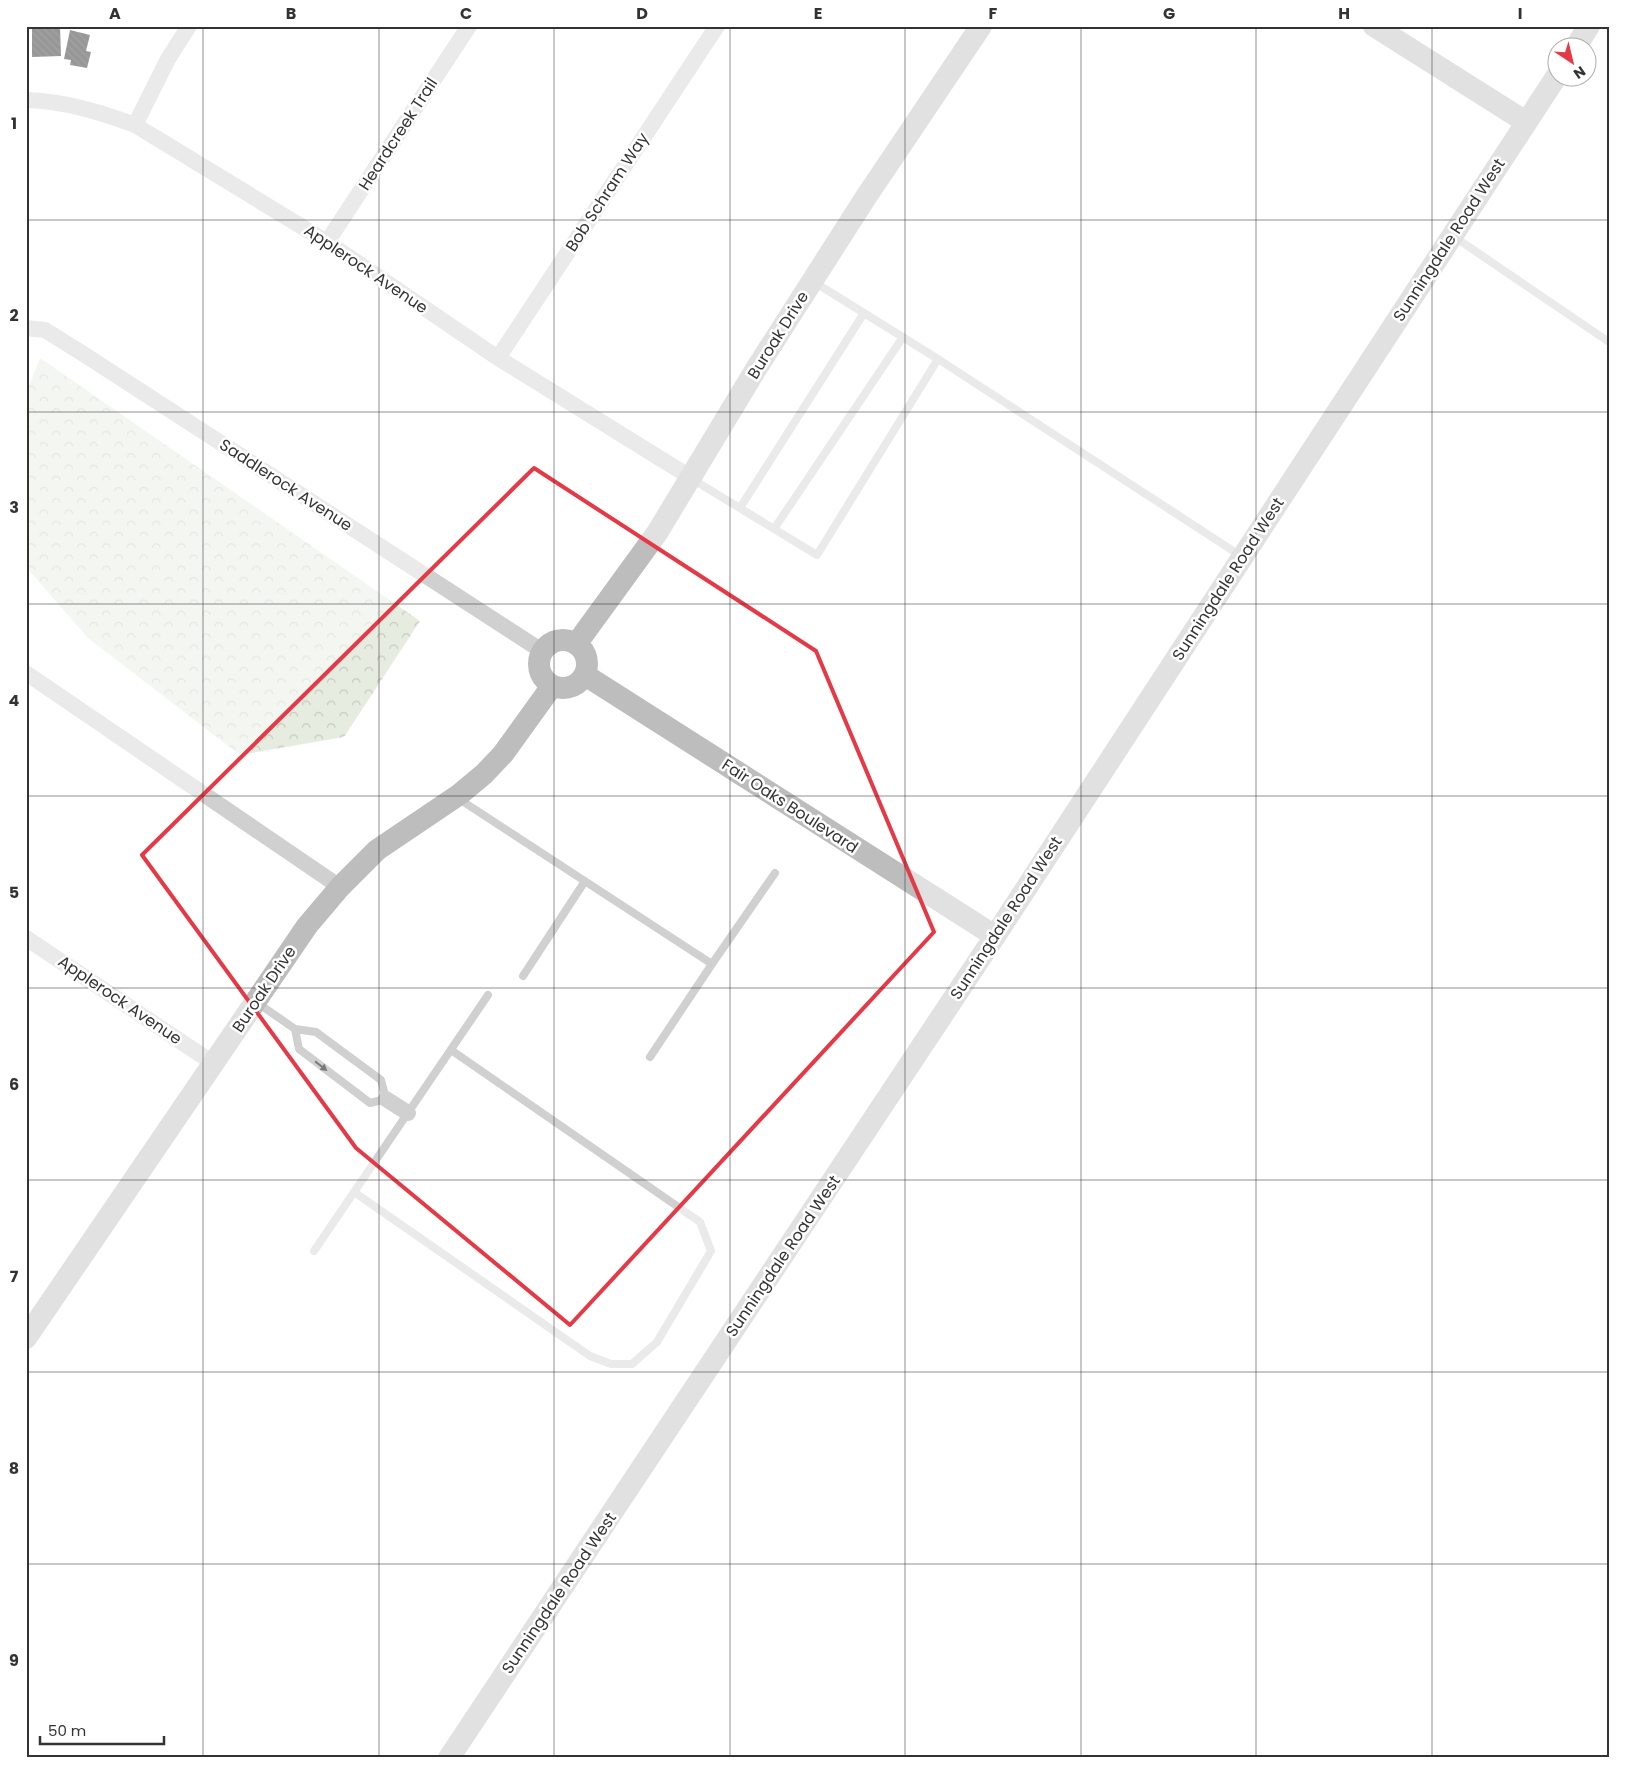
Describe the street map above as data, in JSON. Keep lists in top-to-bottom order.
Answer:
{
  "streets": {
    "street": [
      "Heardcreek Trail",
      "Bob Schram Way",
      "Sunningdale Road West",
      "Applerock Avenue",
      "Buroak Drive",
      "Saddlerock Avenue",
      "Fair Oaks Boulevard"
    ]
  },
  "crossings": [
    ["Heardcreek Trail", "Applerock Avenue"],
    ["Bob Schram Way", "Applerock Avenue"],
    ["Sunningdale Road West", "Fair Oaks Boulevard"],
    ["Applerock Avenue", "Buroak Drive"],
    ["Buroak Drive", "Saddlerock Avenue"],
    ["Buroak Drive", "Fair Oaks Boulevard"],
    ["Saddlerock Avenue", "Fair Oaks Boulevard"]
  ],
  "scale_bar": "50 m",
  "north": "bottom right",
  "grid": {
    "columns": [
      "A",
      "B",
      "C",
      "D",
      "E",
      "F",
      "G",
      "H",
      "I"
    ],
    "rows": [
      "1",
      "2",
      "3",
      "4",
      "5",
      "6",
      "7",
      "8",
      "9"
    ]
  }
}
